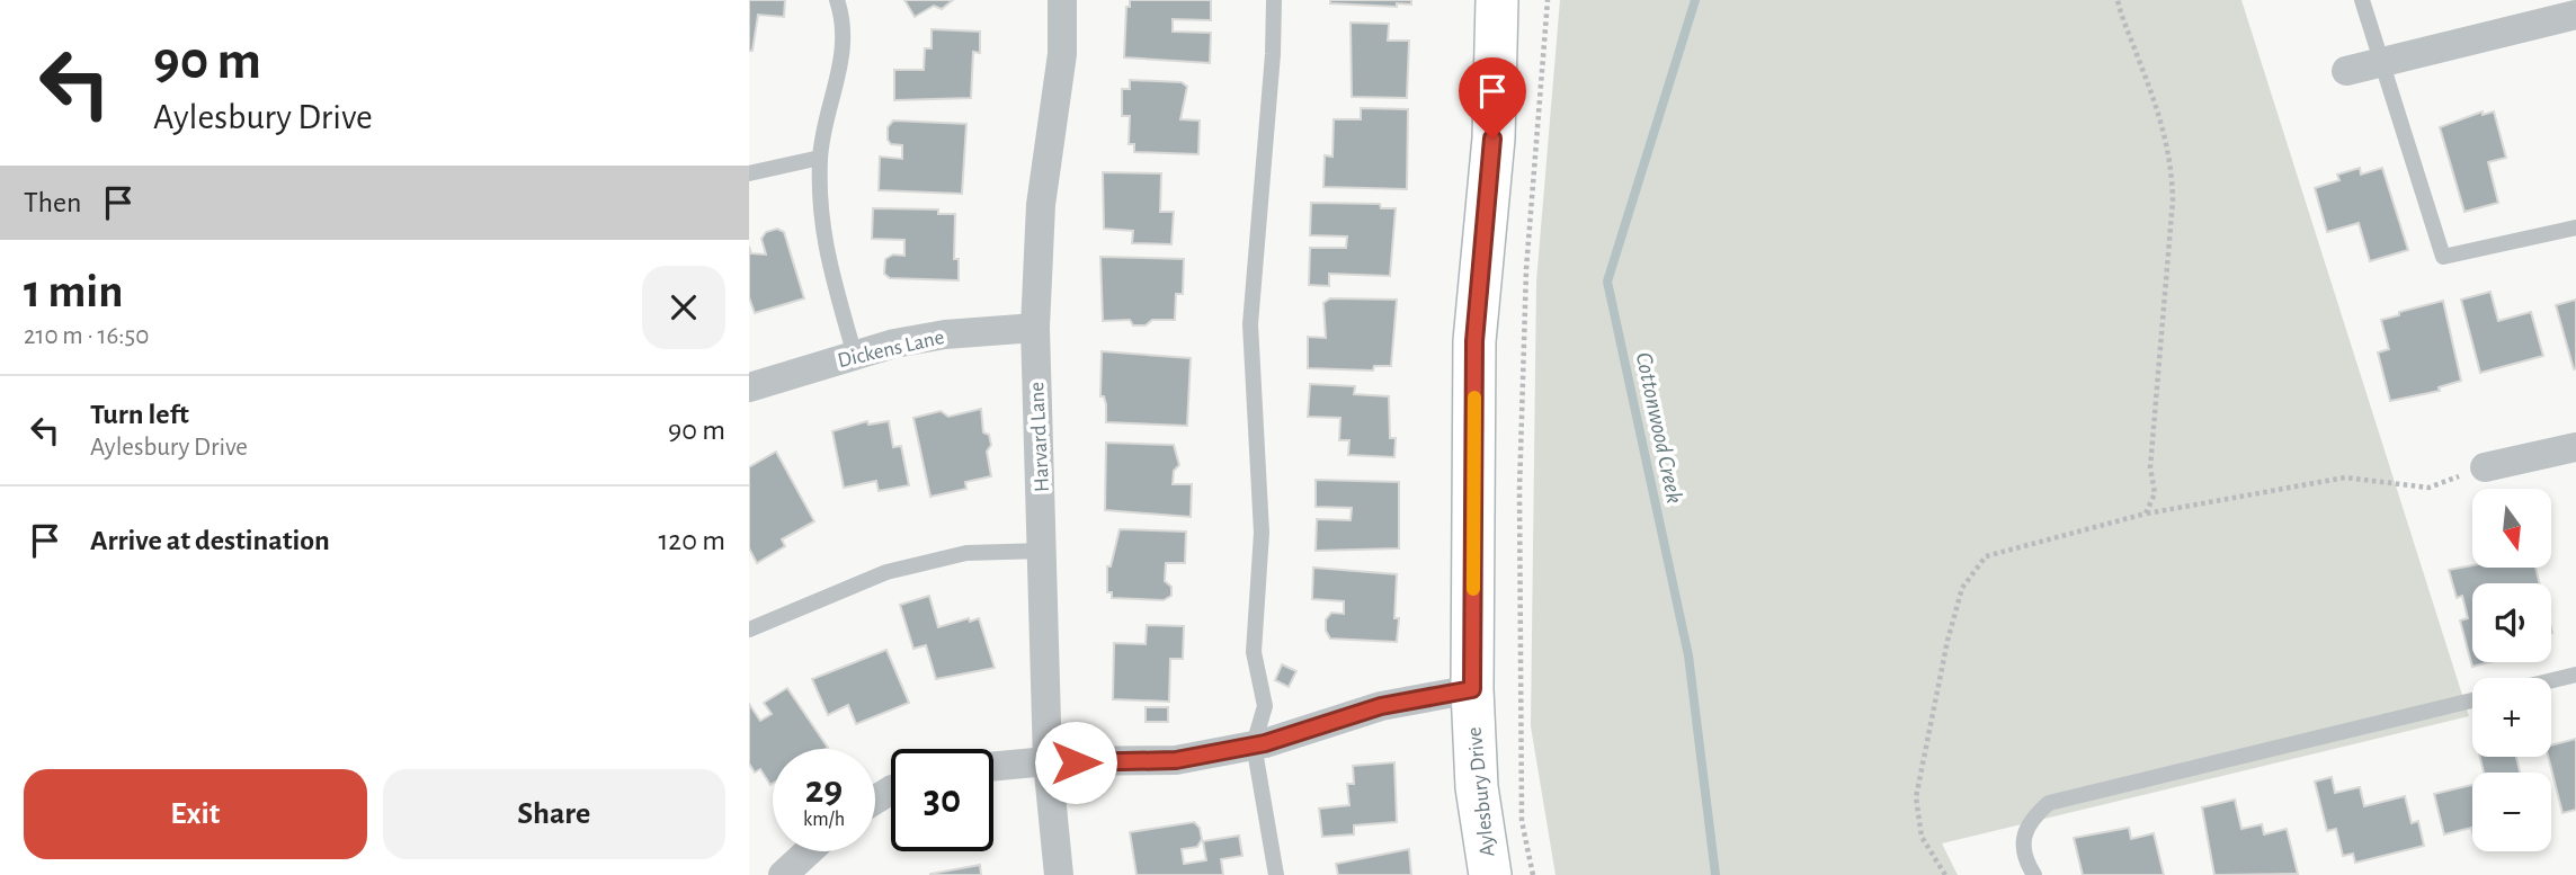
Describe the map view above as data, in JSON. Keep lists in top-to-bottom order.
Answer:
{
  "streets": {
    "street": ["Dickens Lane", "Harvard Lane", "Aylesbury Drive"]
  },
  "crossings": [
    ["Dickens Lane", "Harvard Lane"]
  ],
  "water": ["Cottonwood Creek"],
  "north": "bottom",
  "page": {
    "turn": ["90 m", "Aylesbury Drive"],
    "then": "Then",
    "heading": ["1 min", "210 m · 16:50"],
    "list": [
      {
        "name": "Turn left",
        "note": "Aylesbury Drive",
        "value": "90 m"
      },
      {
        "name": "Arrive at destination",
        "value": "120 m"
      }
    ],
    "map_buttons": ["+", "−"],
    "speed": "29 km/h",
    "limit": "30",
    "buttons": ["Exit", "Share"]
  }
}
